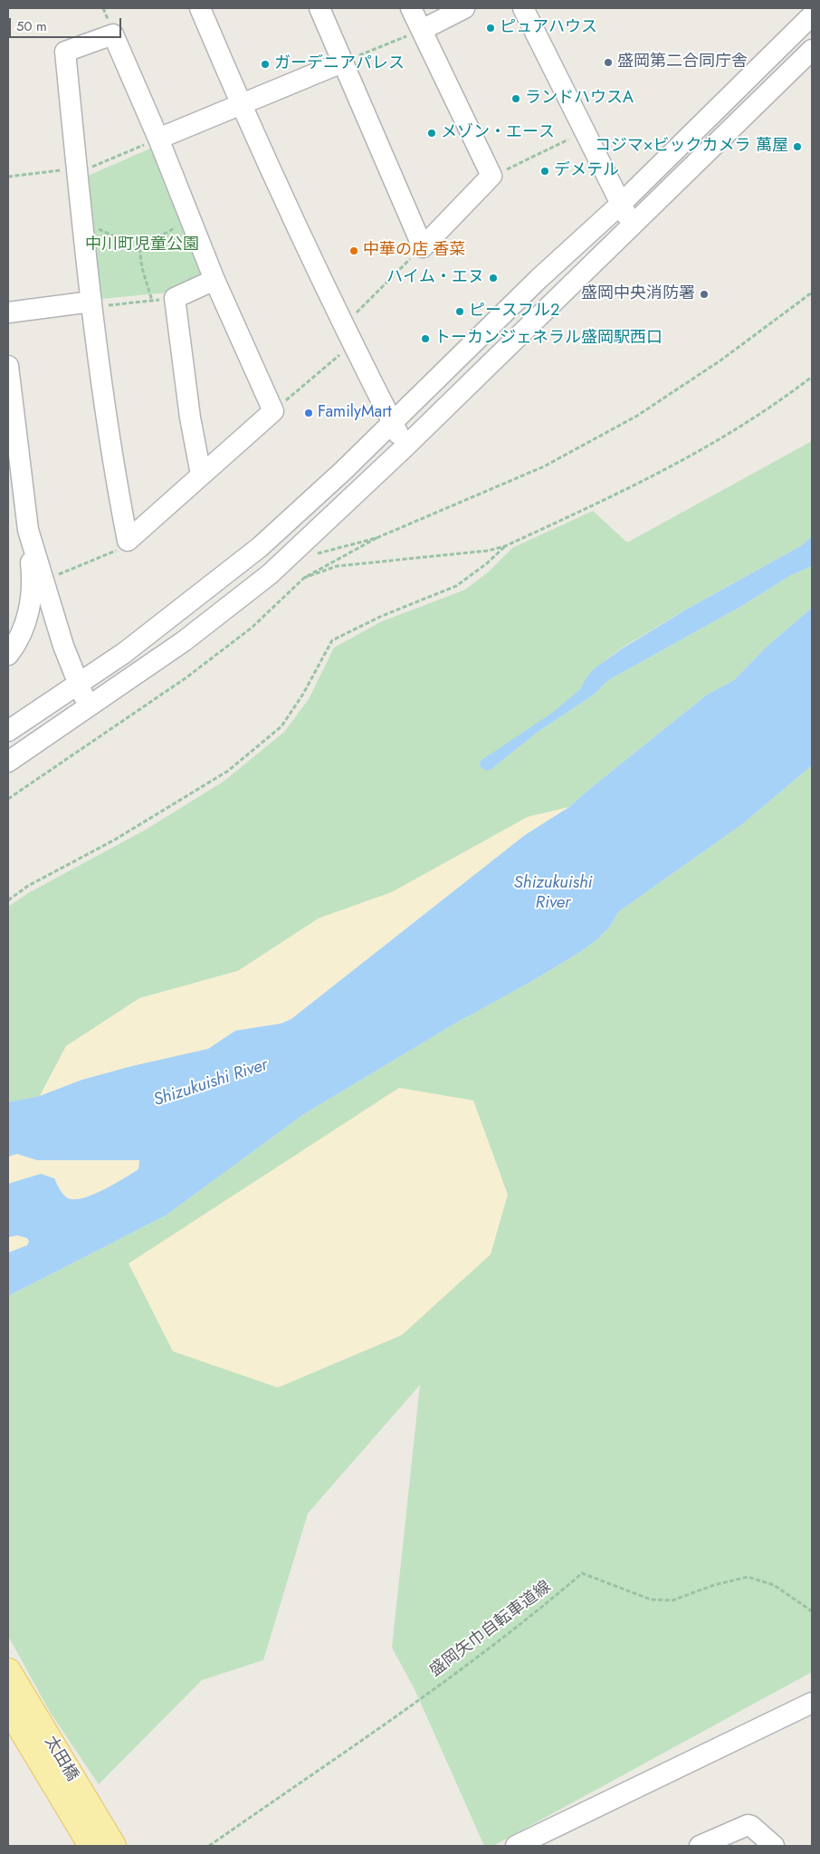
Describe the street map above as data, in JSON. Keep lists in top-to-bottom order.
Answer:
{
  "streets": {
    "main road": ["太田橋"],
    "path": ["盛岡矢巾自転車道線"]
  },
  "water": ["Shizukuishi River"],
  "parks": ["中川町児童公園"],
  "places": [
    "ピュアハウス",
    "盛岡第二合同庁舎",
    "ガーデニアパレス",
    "ランドハウスA",
    "メゾン・エース",
    "コジマ×ビックカメラ 萬屋",
    "デメテル",
    "中華の店 香菜",
    "ハイム・エヌ",
    "盛岡中央消防署",
    "ピースフル２",
    "トーカンジェネラル盛岡駅西口",
    "FamilyMart"
  ],
  "scale_bar": "50 m"
}
